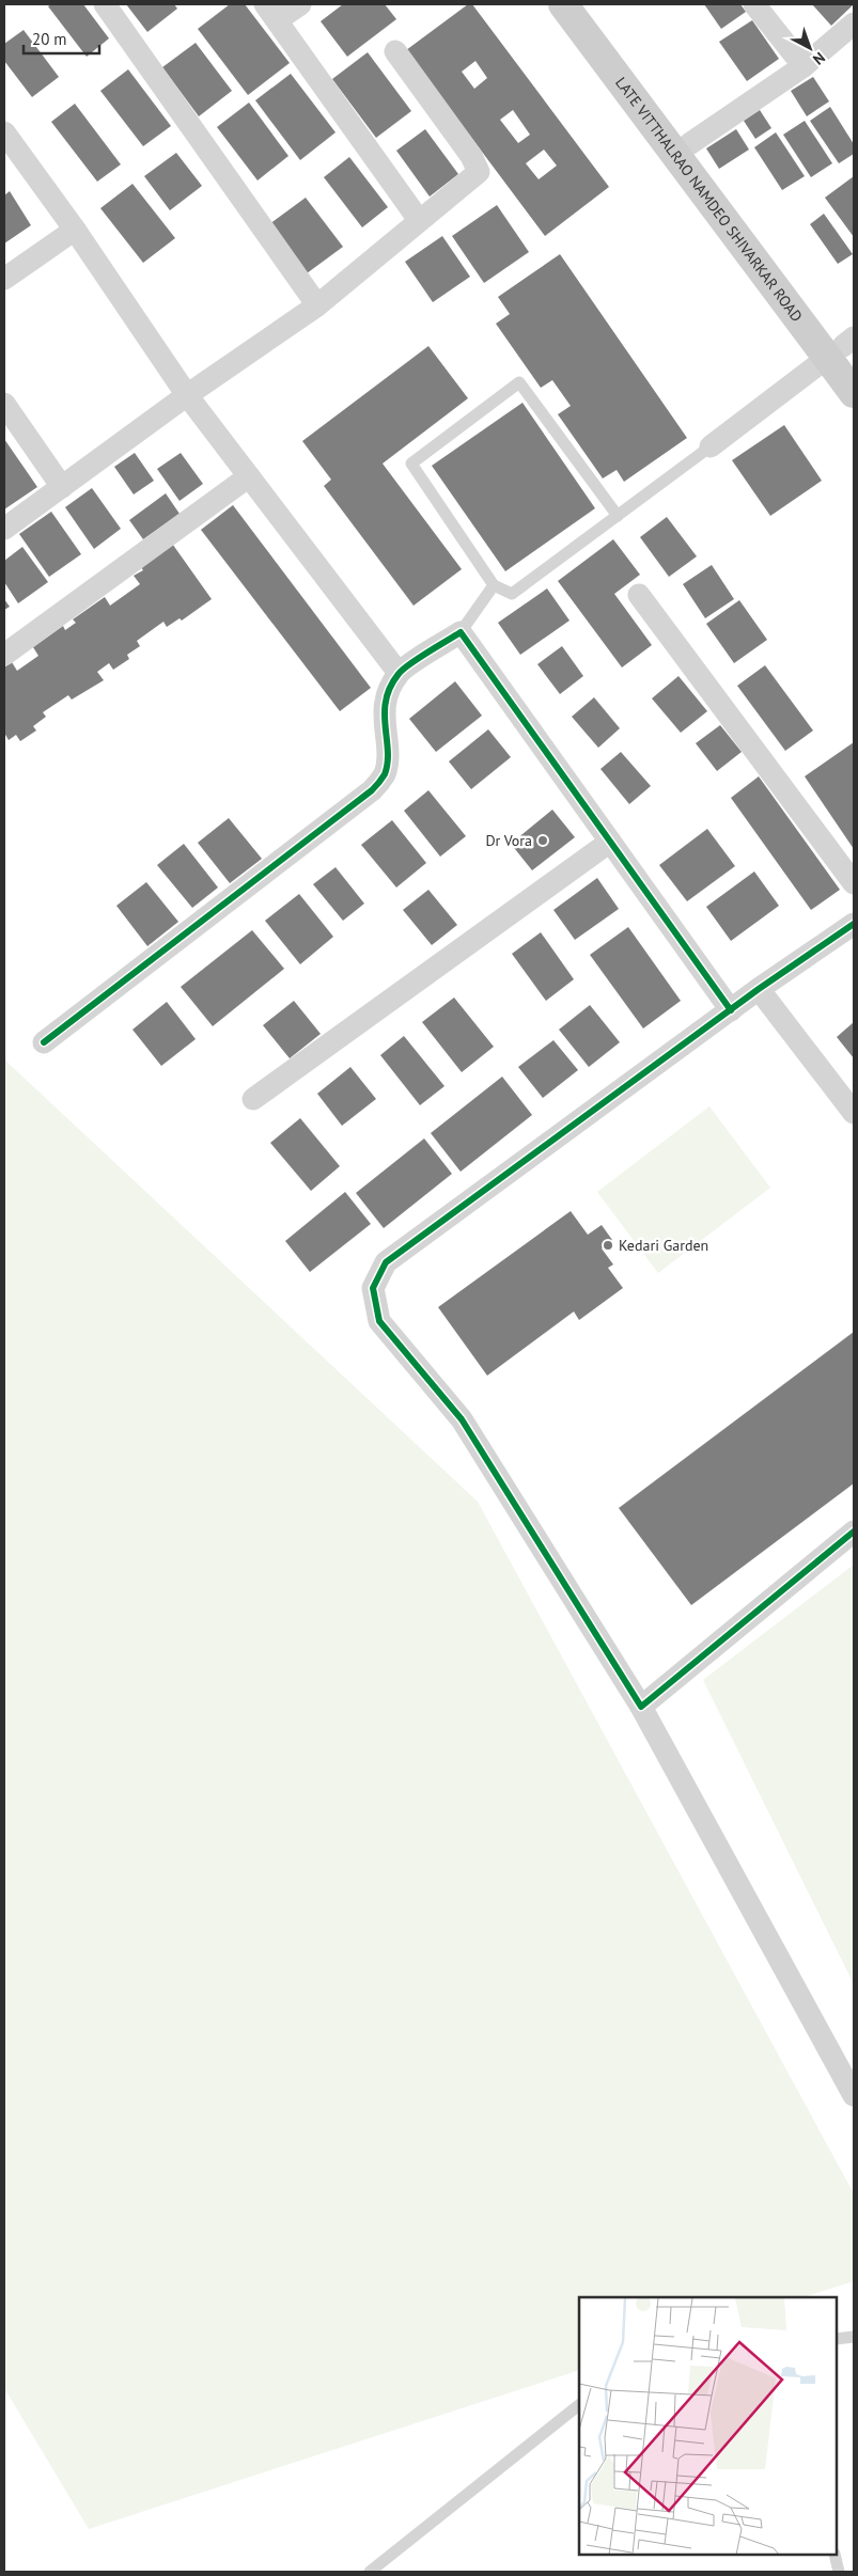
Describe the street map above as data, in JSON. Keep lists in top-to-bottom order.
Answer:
{
  "streets": {
    "main road": ["LATE VITTHALRAO NAMDEO SHIVARKAR ROAD"]
  },
  "places": ["Dr Vora", "Kedari Garden"],
  "scale_bar": "20 m",
  "north": "bottom right"
}
